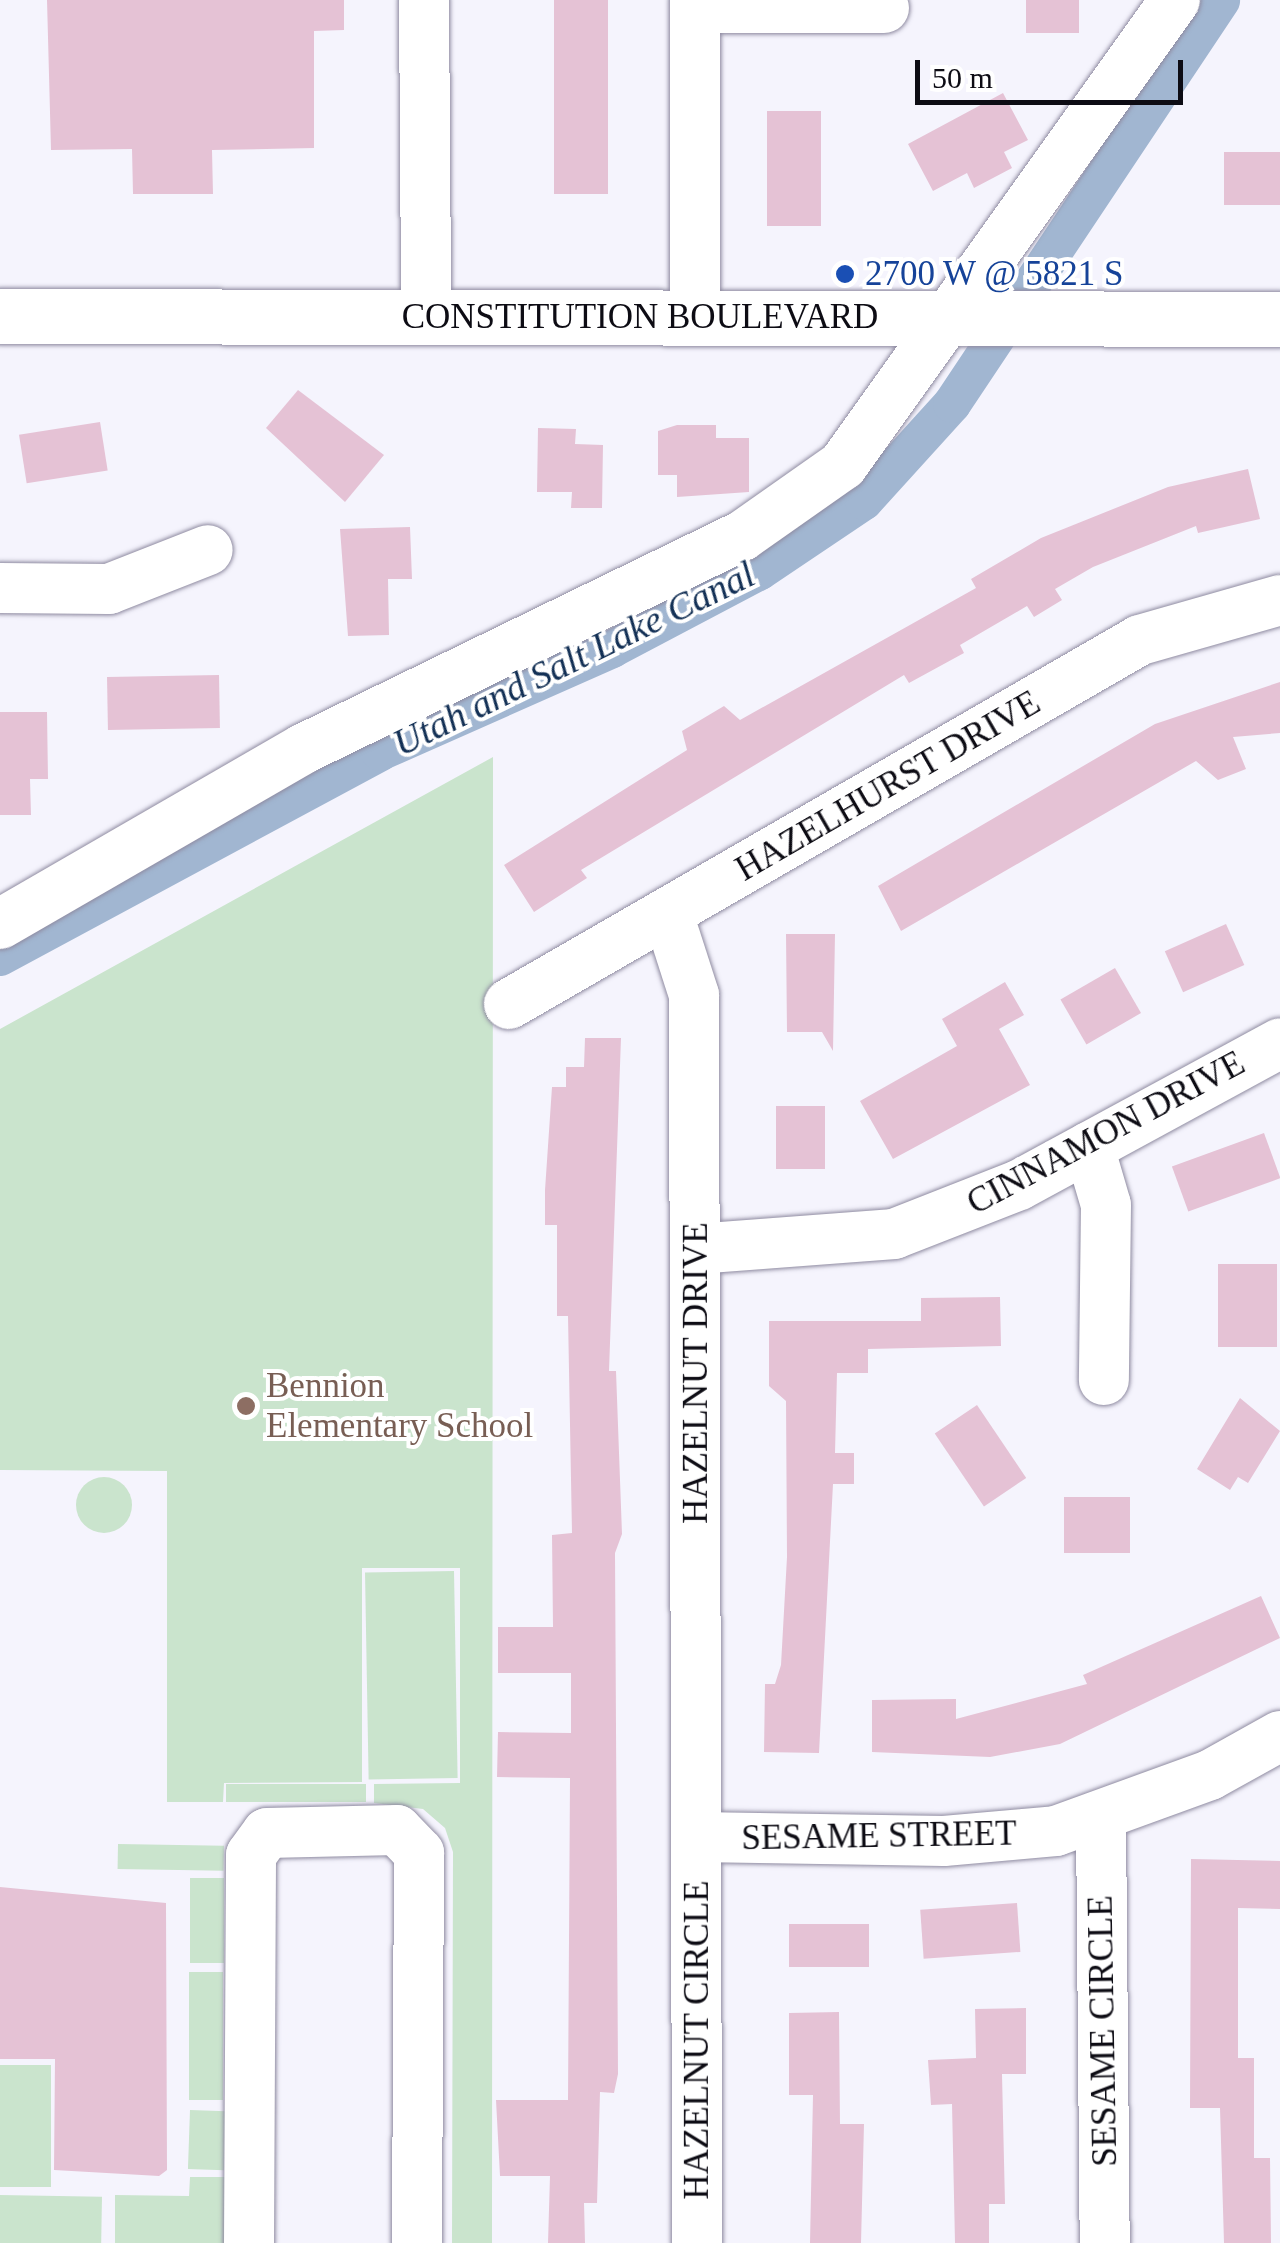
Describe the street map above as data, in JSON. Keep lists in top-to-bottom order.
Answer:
{
  "streets": {
    "main road": ["CONSTITUTION BOULEVARD"],
    "street": [
      "HAZELHURST DRIVE",
      "CINNAMON DRIVE",
      "HAZELNUT DRIVE",
      "SESAME STREET",
      "SESAME CIRCLE",
      "HAZELNUT CIRCLE"
    ]
  },
  "crossings": [
    ["HAZELHURST DRIVE", "HAZELNUT DRIVE"],
    ["CINNAMON DRIVE", "HAZELNUT DRIVE"],
    ["HAZELNUT DRIVE", "SESAME STREET"],
    ["HAZELNUT DRIVE", "HAZELNUT CIRCLE"],
    ["SESAME STREET", "SESAME CIRCLE"],
    ["SESAME STREET", "HAZELNUT CIRCLE"]
  ],
  "water": ["Utah and Salt Lake Canal"],
  "places": ["2700 W @ 5821 S", "Bennion Elementary School"],
  "scale_bar": "50 m"
}
